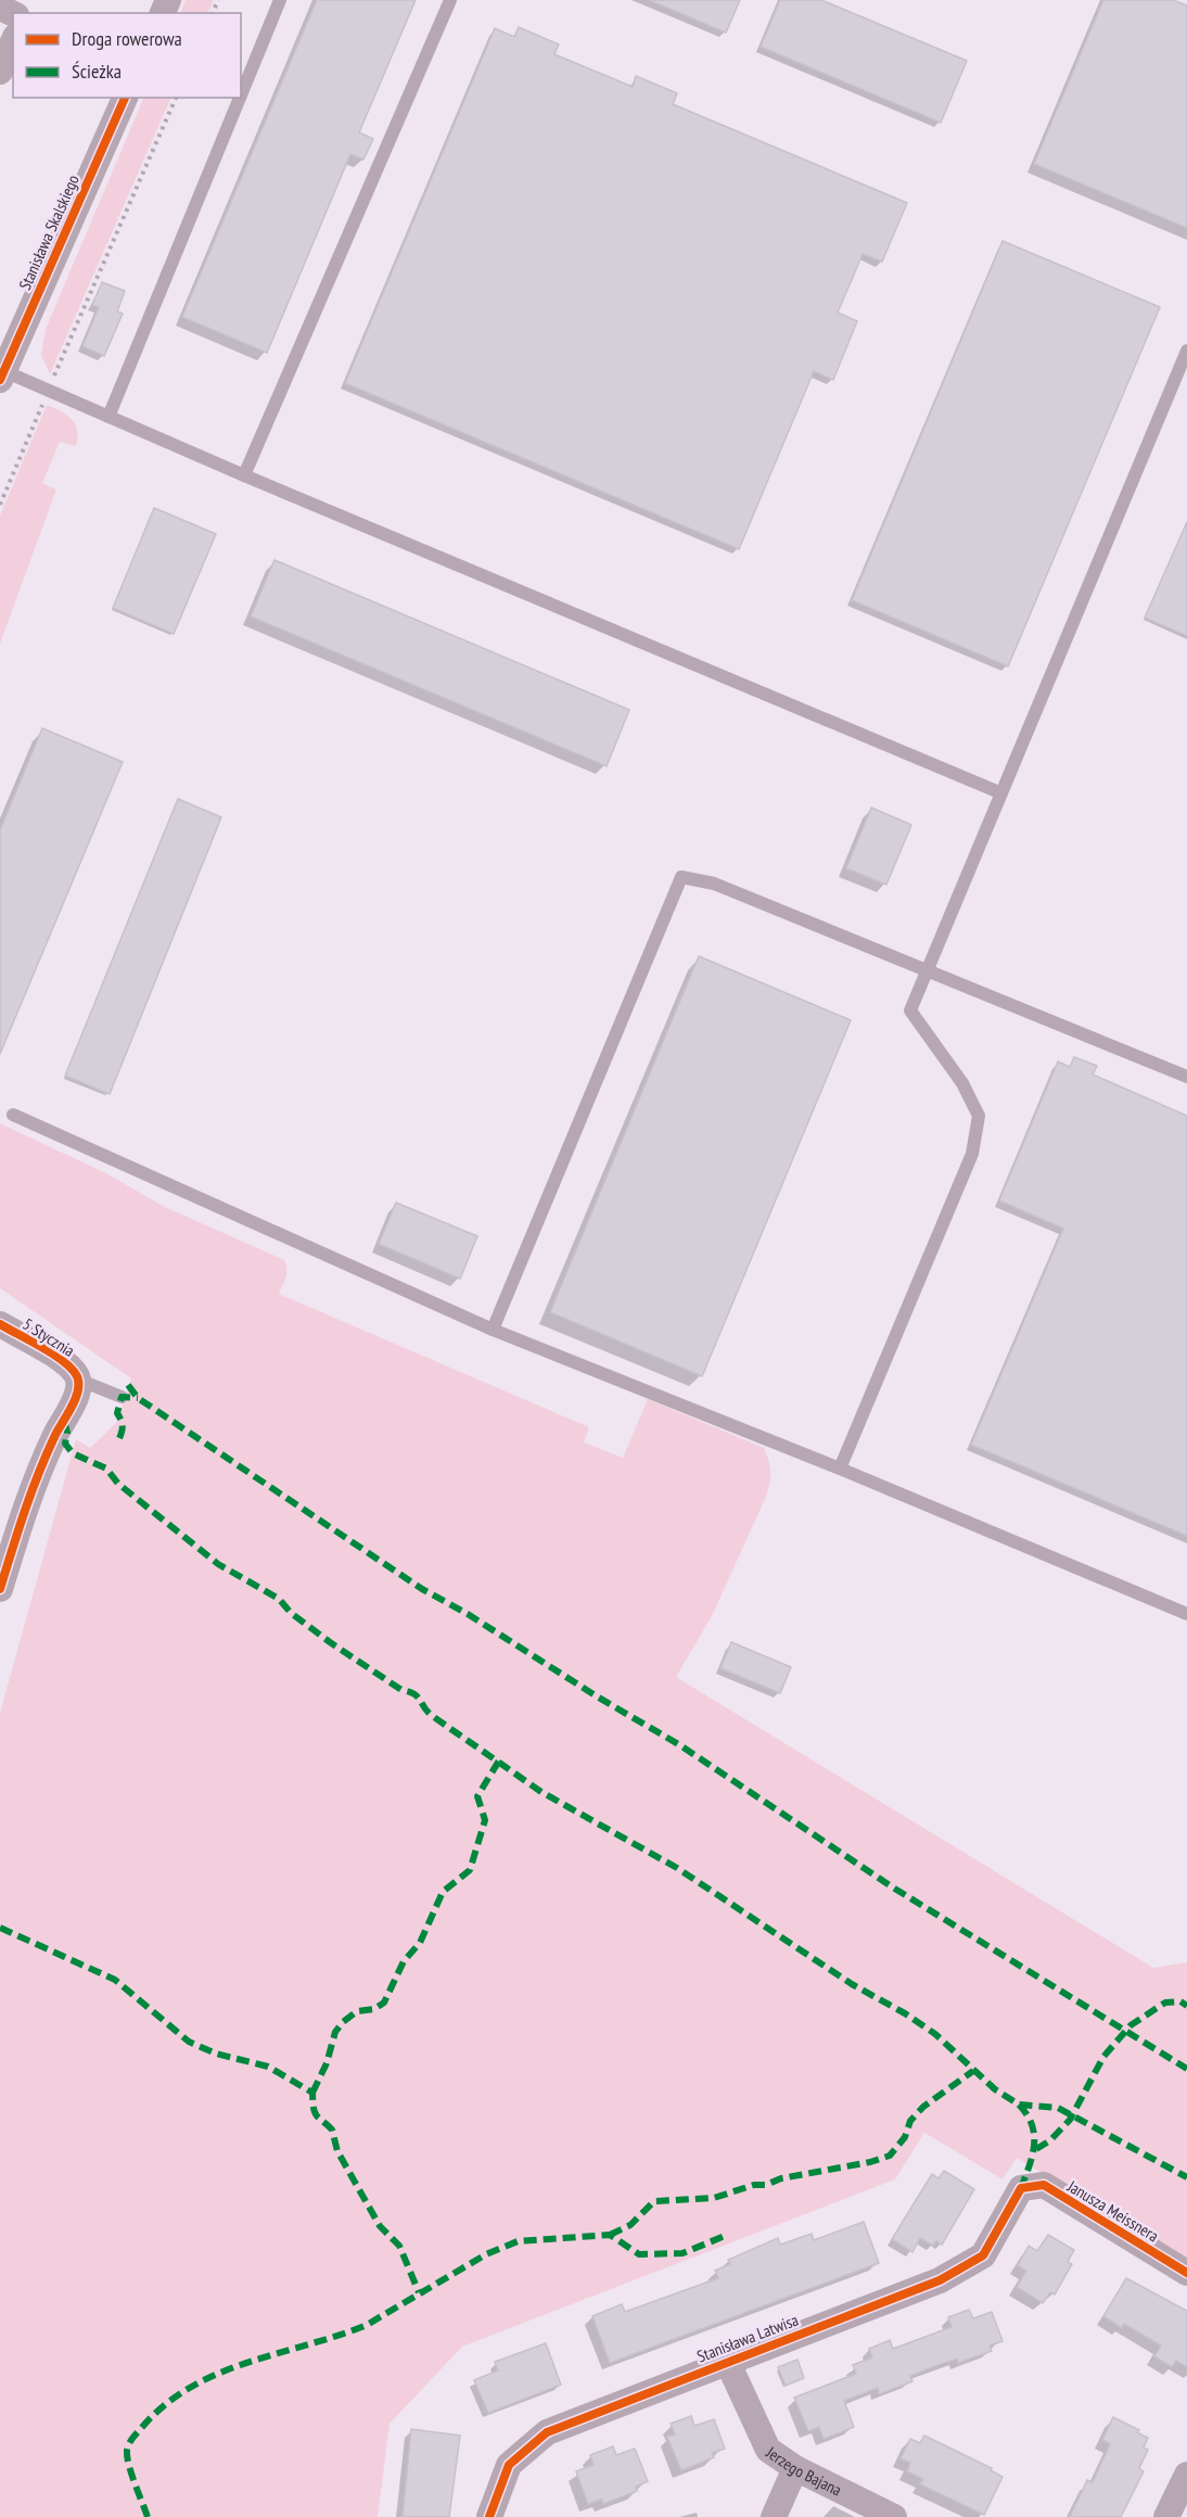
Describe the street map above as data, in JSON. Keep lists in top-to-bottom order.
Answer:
{
  "streets": {
    "street": [
      "Stanisława Skalskiego",
      "5 Stycznia",
      "Janusza Meissnera",
      "Stanisława Latwisa",
      "Jerzego Bajana"
    ]
  },
  "crossings": [
    ["Janusza Meissnera", "Stanisława Latwisa"],
    ["Stanisława Latwisa", "Jerzego Bajana"]
  ],
  "legend": ["Droga rowerowa", "Ścieżka"]
}
